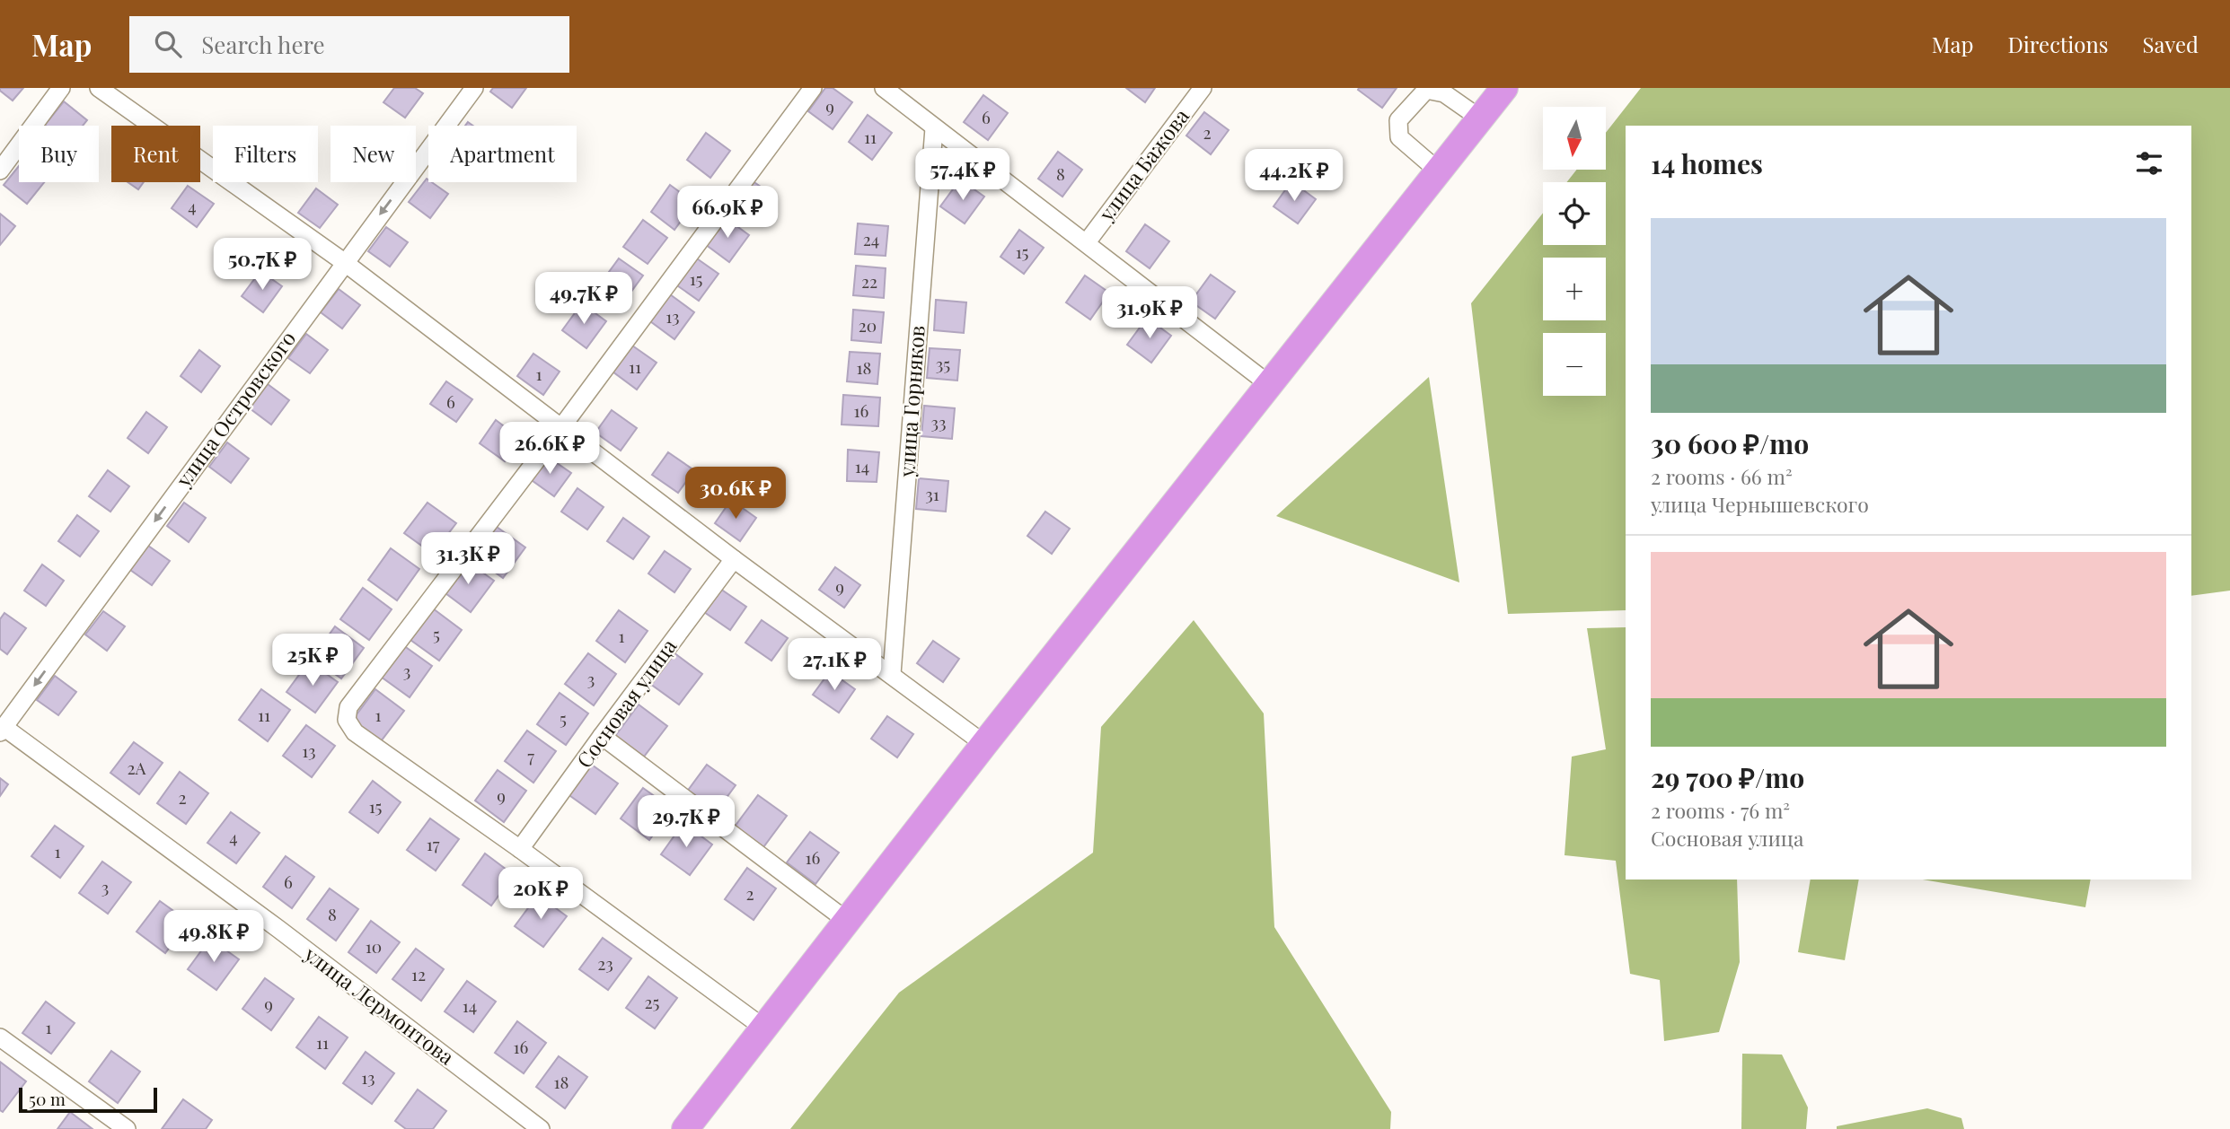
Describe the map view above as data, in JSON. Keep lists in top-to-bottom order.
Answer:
{
  "streets": {
    "street": [
      "улица Бажова",
      "улица Горняков",
      "улица Островского",
      "Сосновая улица",
      "улица Лермонтова"
    ]
  },
  "crossings": [
    ["улица Островского", "улица Лермонтова"]
  ],
  "one_way": ["улица Островского"],
  "house_numbers": [
    "9",
    "6",
    "2",
    "11",
    "8",
    "4",
    "24",
    "15",
    "15",
    "22",
    "13",
    "20",
    "35",
    "11",
    "18",
    "1",
    "6",
    "16",
    "33",
    "14",
    "31",
    "9",
    "5",
    "1",
    "3",
    "3",
    "11",
    "1",
    "5",
    "13",
    "7",
    "2А",
    "9",
    "2",
    "15",
    "4",
    "17",
    "1",
    "16",
    "6",
    "3",
    "2",
    "8",
    "10",
    "23",
    "12",
    "25",
    "9",
    "14",
    "1",
    "11",
    "16",
    "13",
    "18"
  ],
  "scale_bar": "50 m",
  "north": "bottom",
  "page": {
    "header": "Map",
    "search": "Search here",
    "nav": ["Map", "Directions", "Saved"],
    "map_buttons": ["+", "−"],
    "chip": [
      "Buy",
      "Rent",
      "Filters",
      "New",
      "Apartment"
    ],
    "heading": "14 homes",
    "price": [
      "57.4K ₽",
      "44.2K ₽",
      "66.9K ₽",
      "50.7K ₽",
      "49.7K ₽",
      "31.9K ₽",
      "26.6K ₽",
      "30.6K ₽",
      "31.3K ₽",
      "25K ₽",
      "27.1K ₽",
      "29.7K ₽",
      "20K ₽",
      "49.8K ₽"
    ],
    "list": [
      {
        "name": "30 600 ₽/mo",
        "note": "2 rooms · 66 m² · улица Чернышевского"
      },
      {
        "name": "29 700 ₽/mo",
        "note": "2 rooms · 76 m² · Сосновая улица"
      }
    ],
    "scale": "50 m"
  }
}
